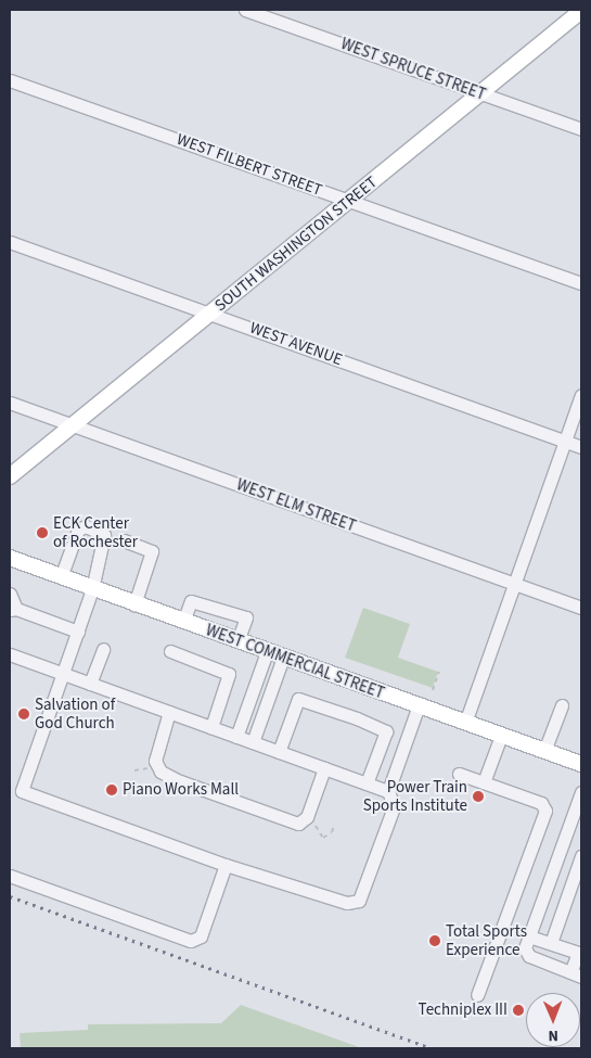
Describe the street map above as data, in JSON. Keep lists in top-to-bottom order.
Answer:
{
  "streets": {
    "main road": ["SOUTH WASHINGTON STREET", "WEST COMMERCIAL STREET"],
    "street": [
      "WEST SPRUCE STREET",
      "WEST FILBERT STREET",
      "WEST AVENUE",
      "WEST ELM STREET"
    ]
  },
  "crossings": [
    ["WEST SPRUCE STREET", "SOUTH WASHINGTON STREET"],
    ["WEST FILBERT STREET", "SOUTH WASHINGTON STREET"],
    ["SOUTH WASHINGTON STREET", "WEST AVENUE"],
    ["SOUTH WASHINGTON STREET", "WEST ELM STREET"]
  ],
  "places": [
    "ECK Center of Rochester",
    "Salvation of God Church",
    "Piano Works Mall",
    "Power Train Sports Institute",
    "Total Sports Experience",
    "Techniplex III"
  ],
  "north": "bottom"
}
